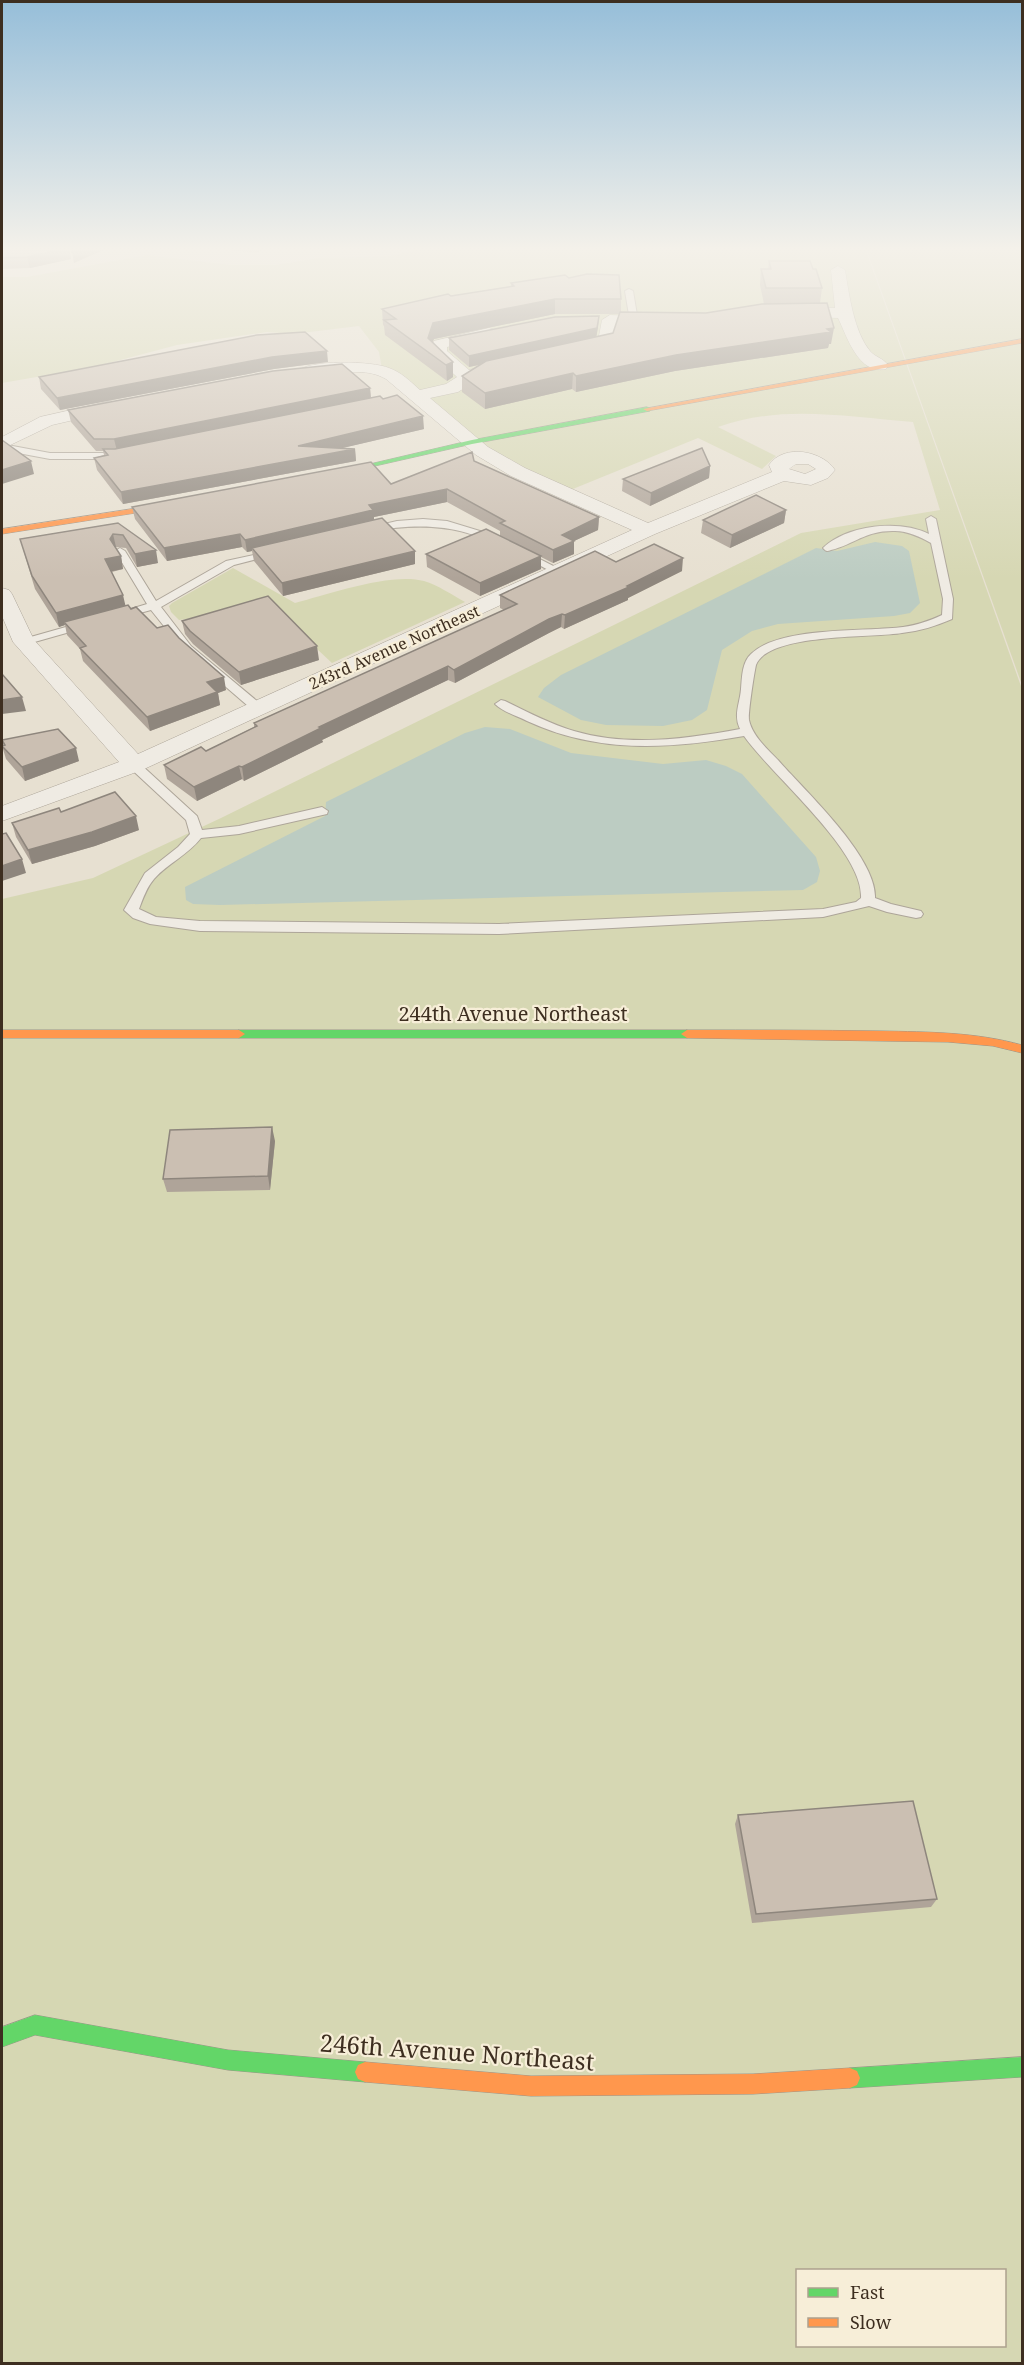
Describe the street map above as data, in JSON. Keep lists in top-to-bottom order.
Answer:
{
  "streets": {
    "street": ["243rd Avenue Northeast", "244th Avenue Northeast", "246th Avenue Northeast"]
  },
  "legend": ["Fast", "Slow"]
}
